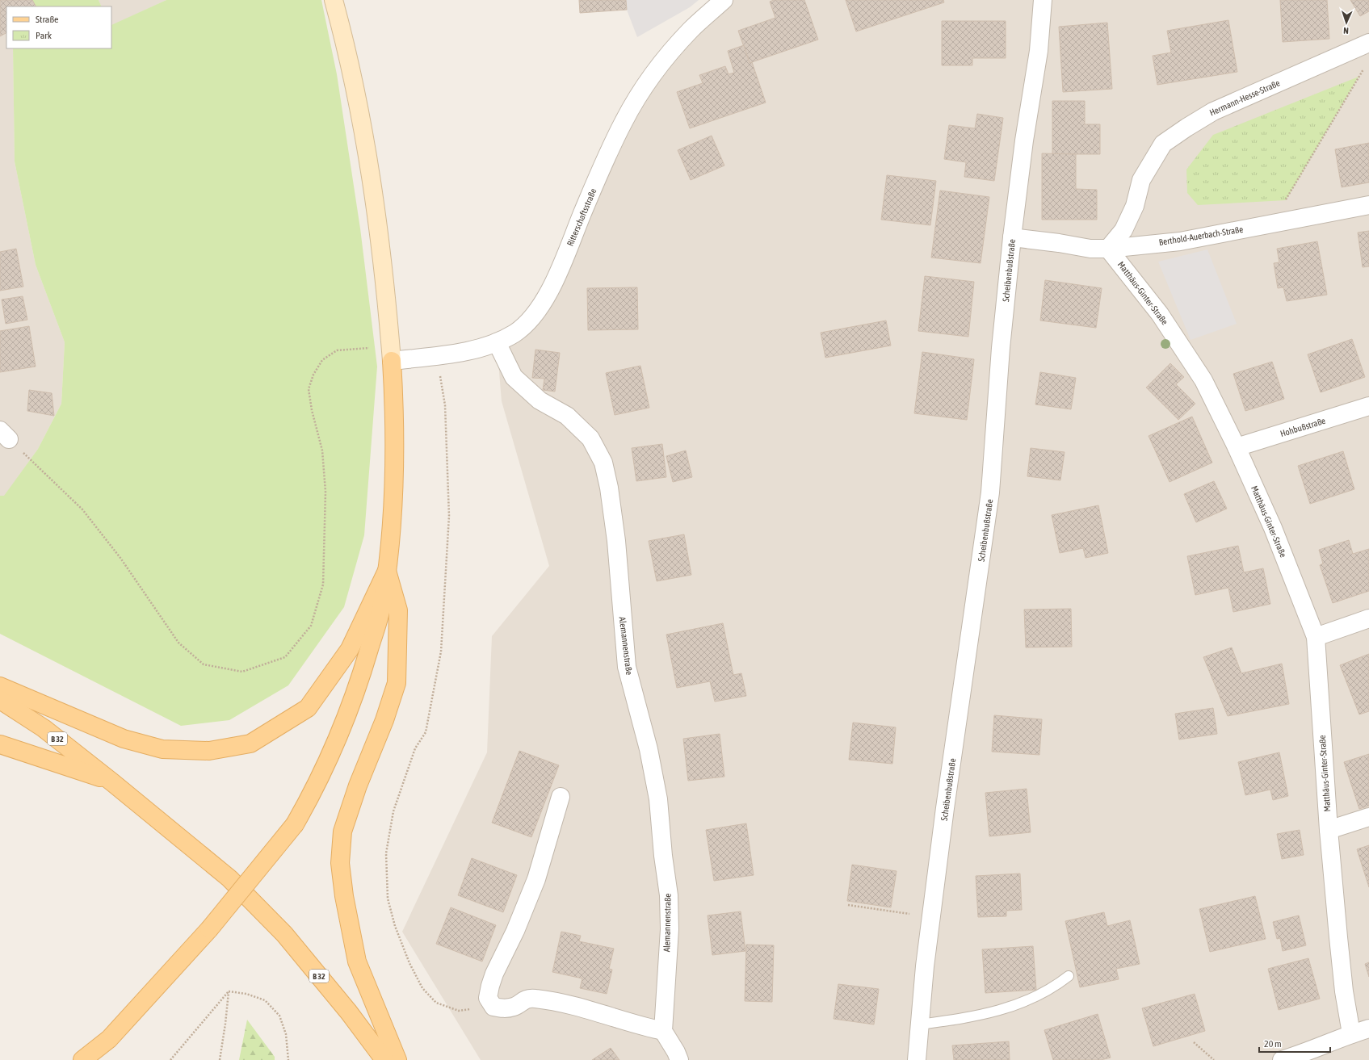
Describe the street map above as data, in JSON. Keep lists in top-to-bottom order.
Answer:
{
  "streets": {
    "main road": ["B 32"],
    "street": [
      "Hermann-Hesse-Straße",
      "Ritterschaftsstraße",
      "Berthold-Auerbach-Straße",
      "Scheibenbußstraße",
      "Matthäus-Ginter-Straße",
      "Hohbußstraße",
      "Alemannenstraße"
    ]
  },
  "crossings": [
    ["Hermann-Hesse-Straße", "Berthold-Auerbach-Straße"],
    ["Hermann-Hesse-Straße", "Matthäus-Ginter-Straße"],
    ["Ritterschaftsstraße", "Alemannenstraße"],
    ["Berthold-Auerbach-Straße", "Scheibenbußstraße"],
    ["Berthold-Auerbach-Straße", "Matthäus-Ginter-Straße"],
    ["Matthäus-Ginter-Straße", "Hohbußstraße"]
  ],
  "legend": ["Straße", "Park"],
  "scale_bar": "20 m",
  "north": "bottom"
}
